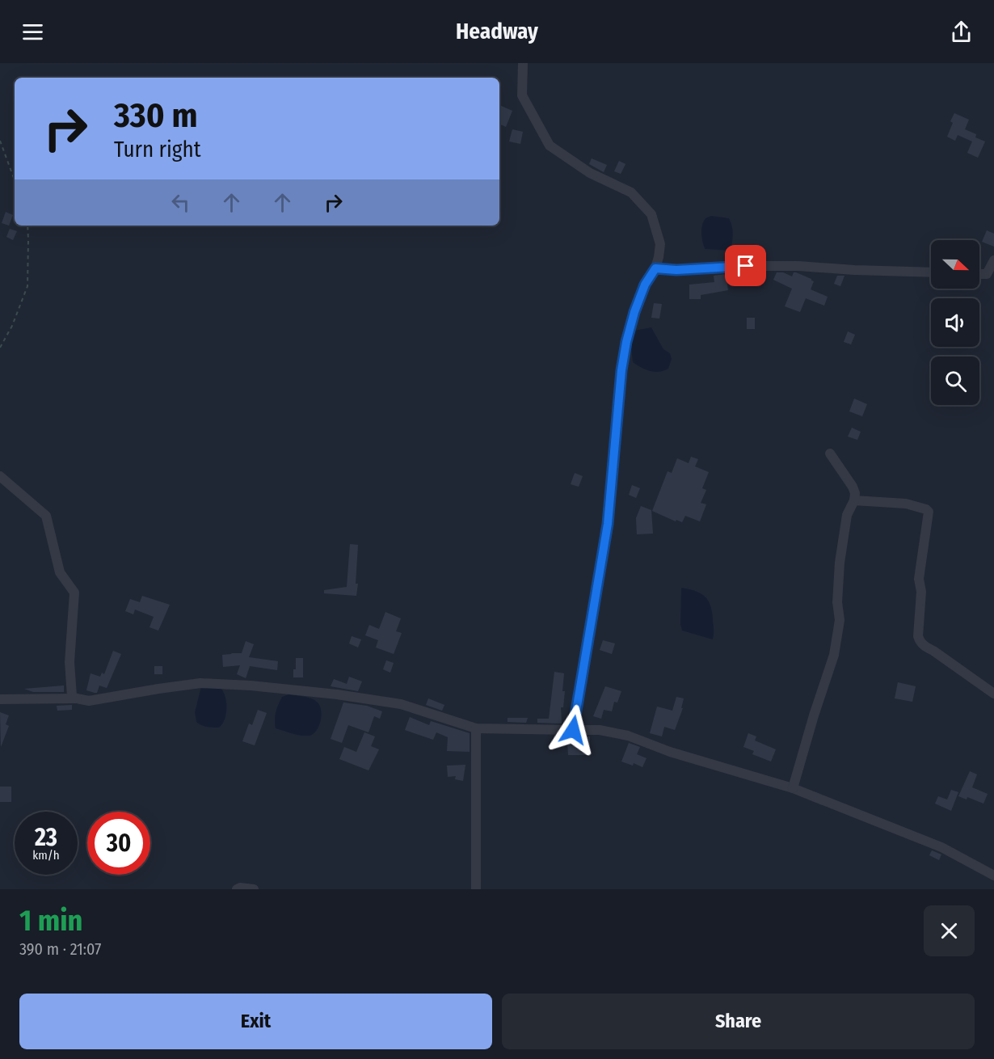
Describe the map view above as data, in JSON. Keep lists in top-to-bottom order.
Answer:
{
  "north": "right",
  "page": {
    "header": "Headway",
    "turn": ["330 m", "Turn right"],
    "speed": "23 km/h",
    "limit": "30",
    "heading": ["1 min", "390 m · 21:07"],
    "buttons": ["Exit", "Share"]
  }
}
